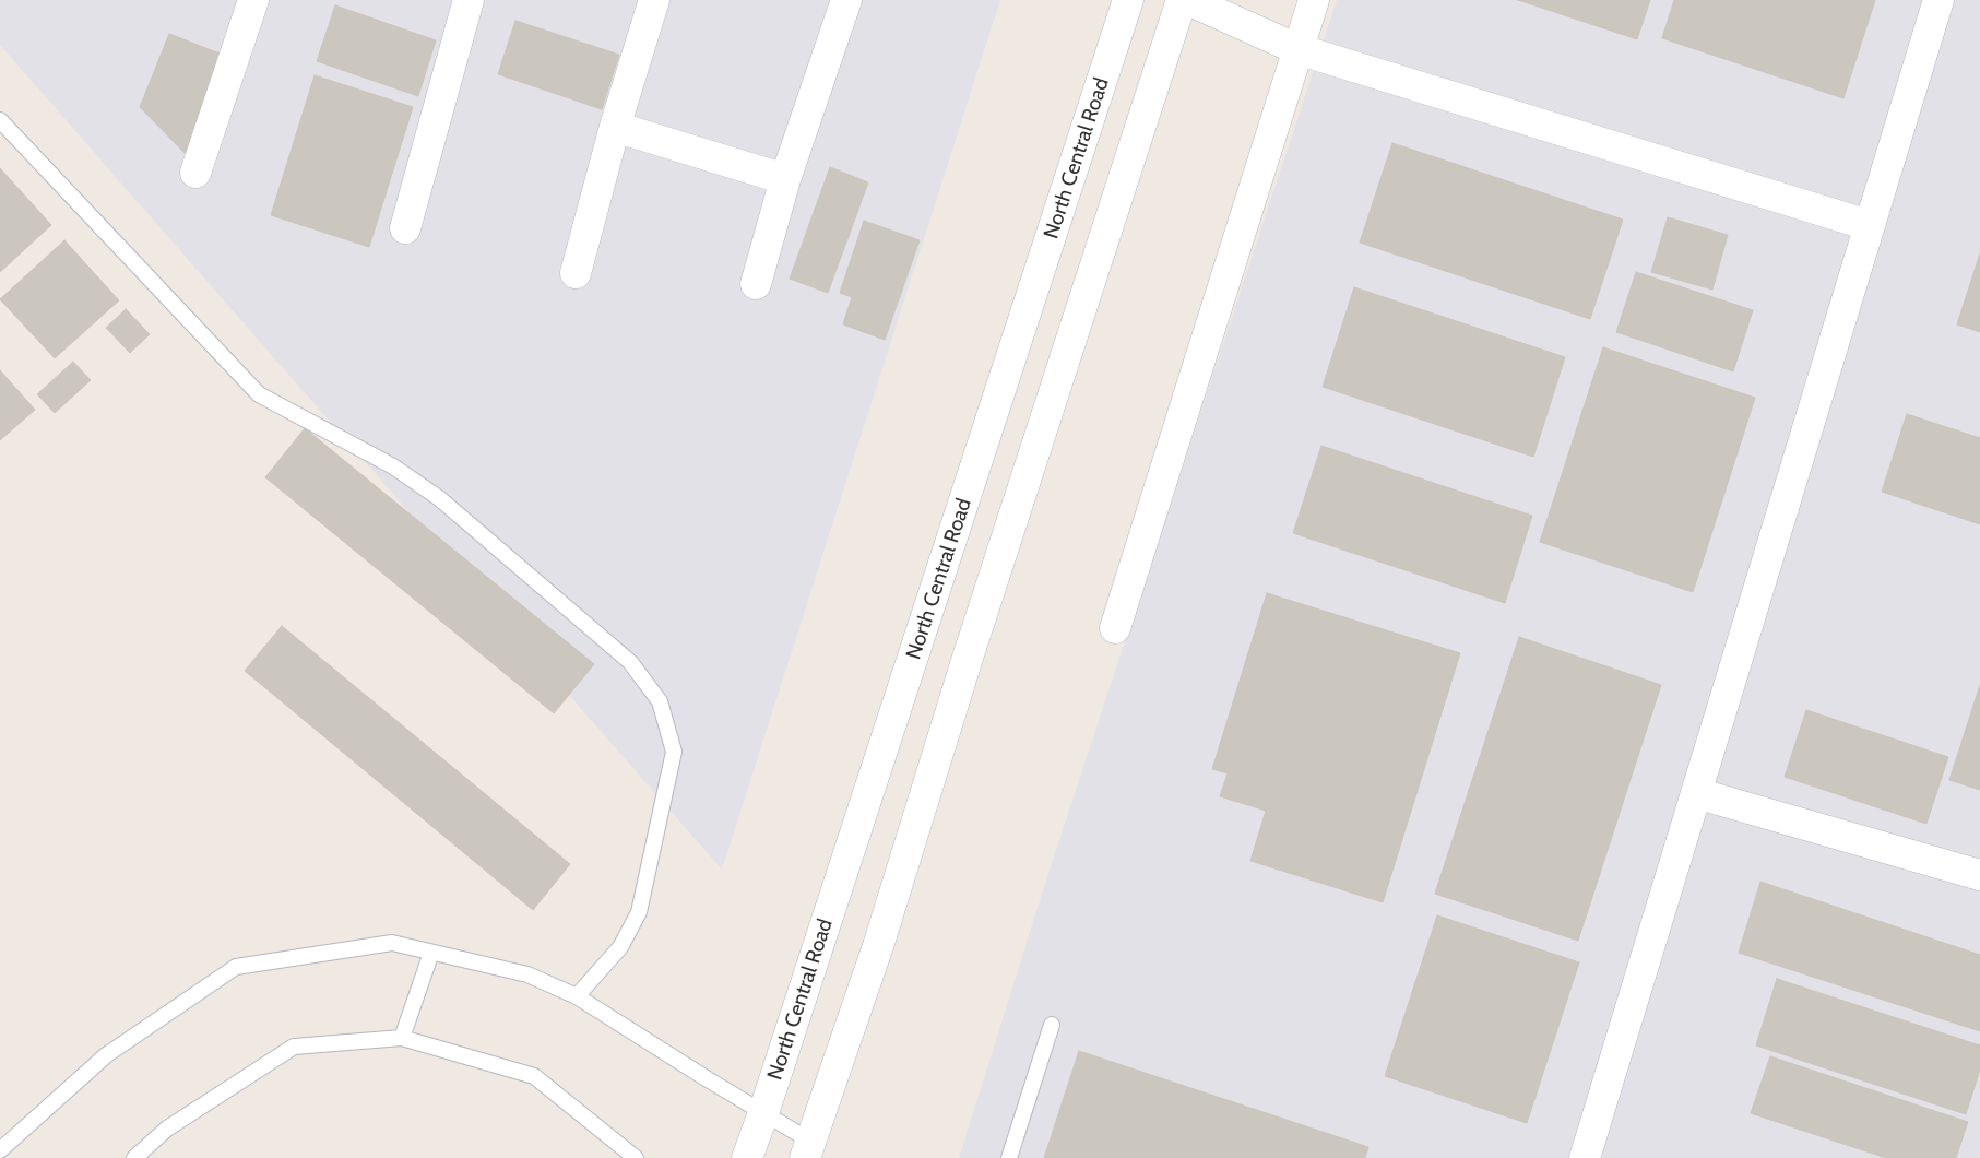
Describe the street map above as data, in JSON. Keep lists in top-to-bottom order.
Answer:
{
  "streets": {
    "street": ["North Central Road"]
  }
}
